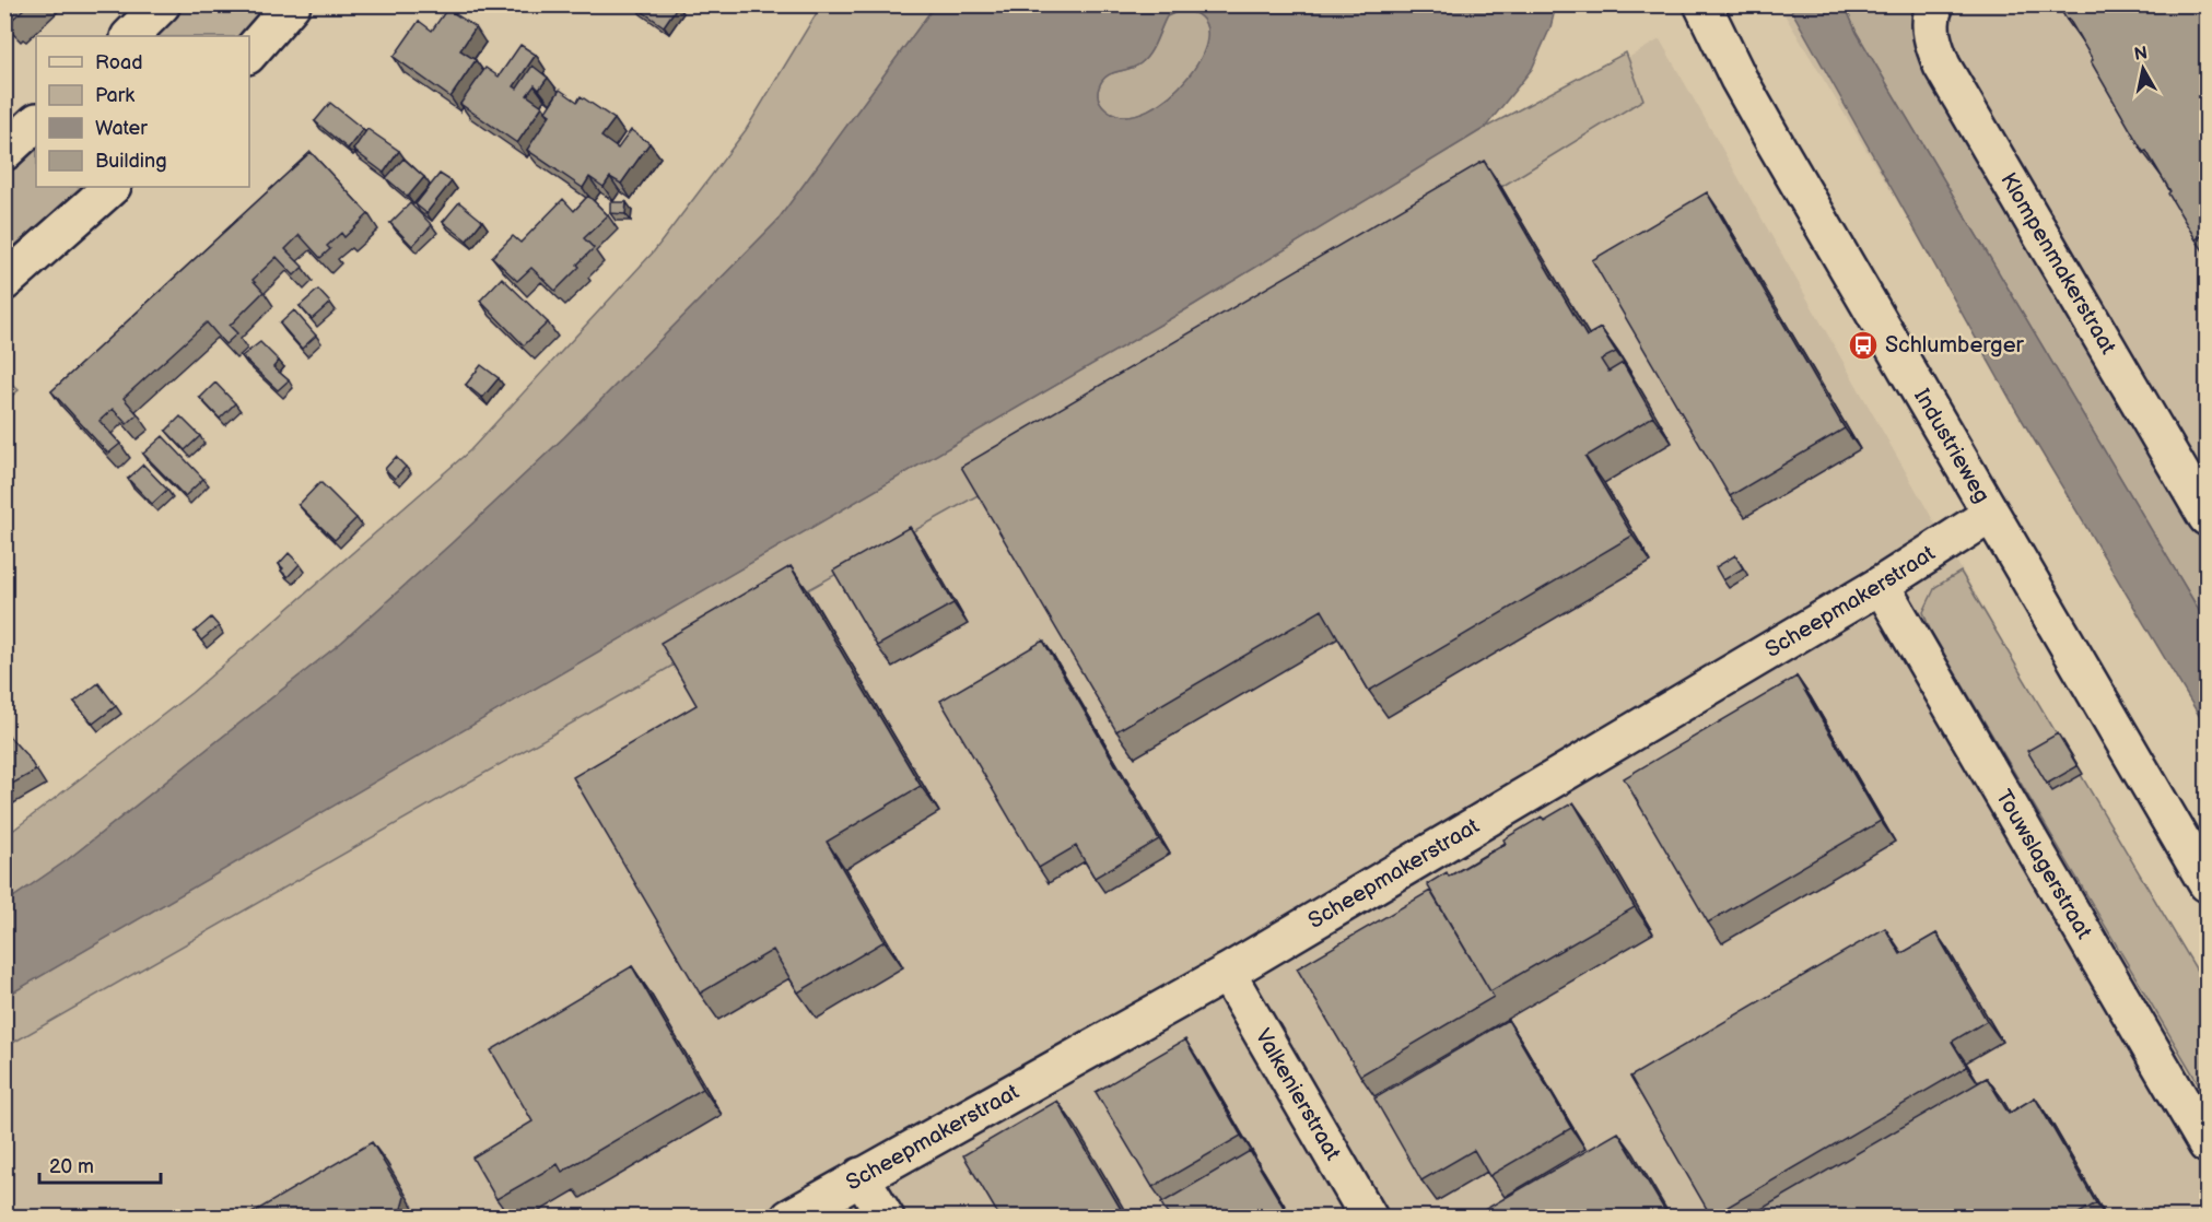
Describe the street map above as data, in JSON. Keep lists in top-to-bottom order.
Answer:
{
  "streets": {
    "street": [
      "Klompenmakerstraat",
      "Industrieweg",
      "Scheepmakerstraat",
      "Touwslagerstraat",
      "Valkenierstraat"
    ]
  },
  "crossings": [
    ["Industrieweg", "Scheepmakerstraat"],
    ["Scheepmakerstraat", "Touwslagerstraat"],
    ["Scheepmakerstraat", "Valkenierstraat"]
  ],
  "places": {
    "bus stop": ["Schlumberger"]
  },
  "legend": [
    "Road",
    "Park",
    "Water",
    "Building"
  ],
  "scale_bar": "20 m",
  "north": "top"
}
